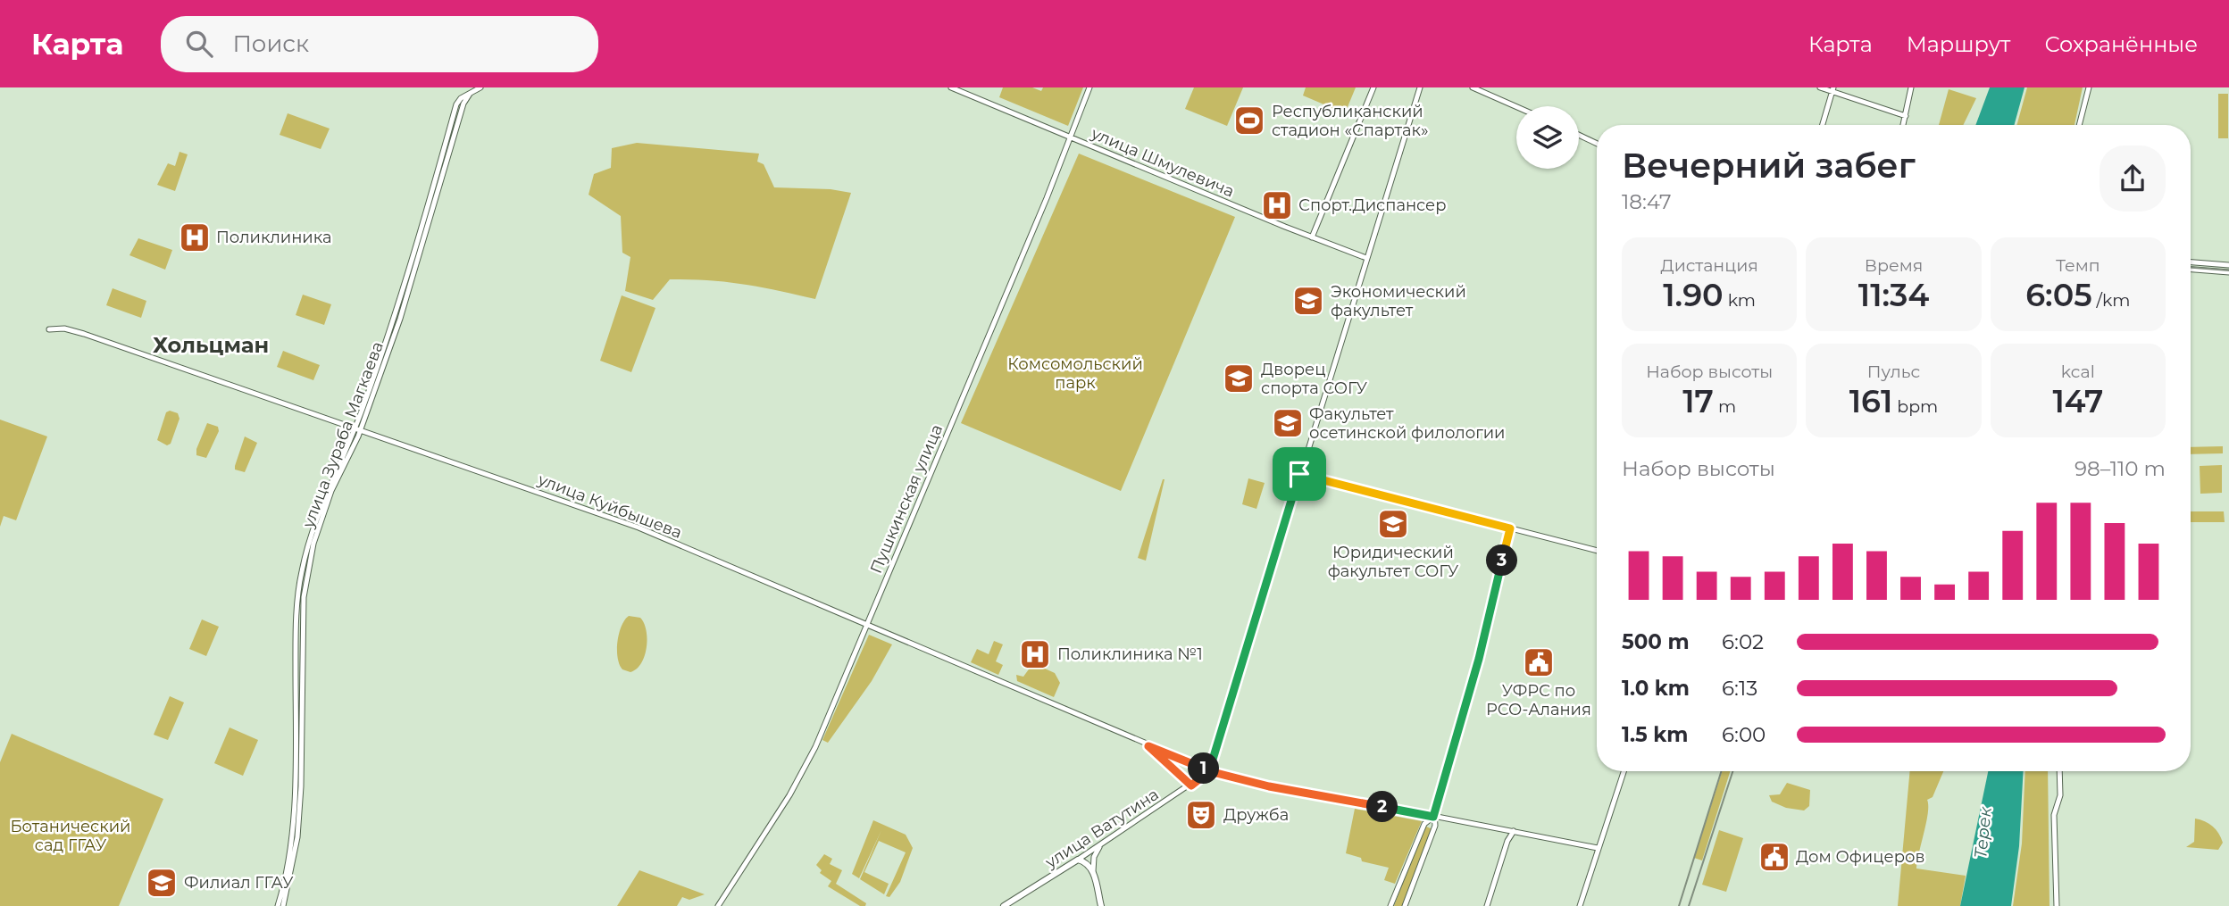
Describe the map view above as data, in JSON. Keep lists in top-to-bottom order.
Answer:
{
  "streets": {
    "main road": [
      "улица Шмулевича",
      "улица Зураба Магкаева",
      "Пушкинская улица",
      "улица Куйбышева",
      "улица Ватутина"
    ]
  },
  "crossings": [
    ["улица Шмулевича", "Пушкинская улица"],
    ["улица Зураба Магкаева", "улица Куйбышева"],
    ["Пушкинская улица", "улица Куйбышева"],
    ["улица Куйбышева", "улица Ватутина"]
  ],
  "districts": ["Хольцман"],
  "water": ["Терек"],
  "parks": ["Комсомольский парк", "Ботанический сад ГГАУ"],
  "places": {
    "sports": ["Республиканский стадион «Спартак»"],
    "hospital": ["Спорт.Диспансер", "Поликлиника", "Поликлиника №1"],
    "school or university": [
      "Экономический факультет",
      "Дворец спорта СОГУ",
      "Факультет осетинской филологии",
      "Юридический факультет СОГУ",
      "Филиал ГГАУ"
    ],
    "public building": ["УФРС по РСО-Алания", "Дом Офицеров"],
    "theatre": ["Дружба"]
  },
  "page": {
    "header": "Карта",
    "search": "Поиск",
    "nav": ["Карта", "Маршрут", "Сохранённые"],
    "heading": ["Вечерний забег", "18:47"],
    "stats": [
      ["Дистанция", "1.90 km"],
      ["Время", "11:34"],
      ["Темп", "6:05 /km"],
      ["Набор высоты", "17 m"],
      ["Пульс", "161 bpm"],
      ["kcal", "147"]
    ],
    "chart": ["Набор высоты", "98–110 m"],
    "pins": ["3", "1", "2"],
    "list": [
      {
        "name": "500 m",
        "note": "6:02"
      },
      {
        "name": "1.0 km",
        "note": "6:13"
      },
      {
        "name": "1.5 km",
        "note": "6:00"
      }
    ]
  }
}
